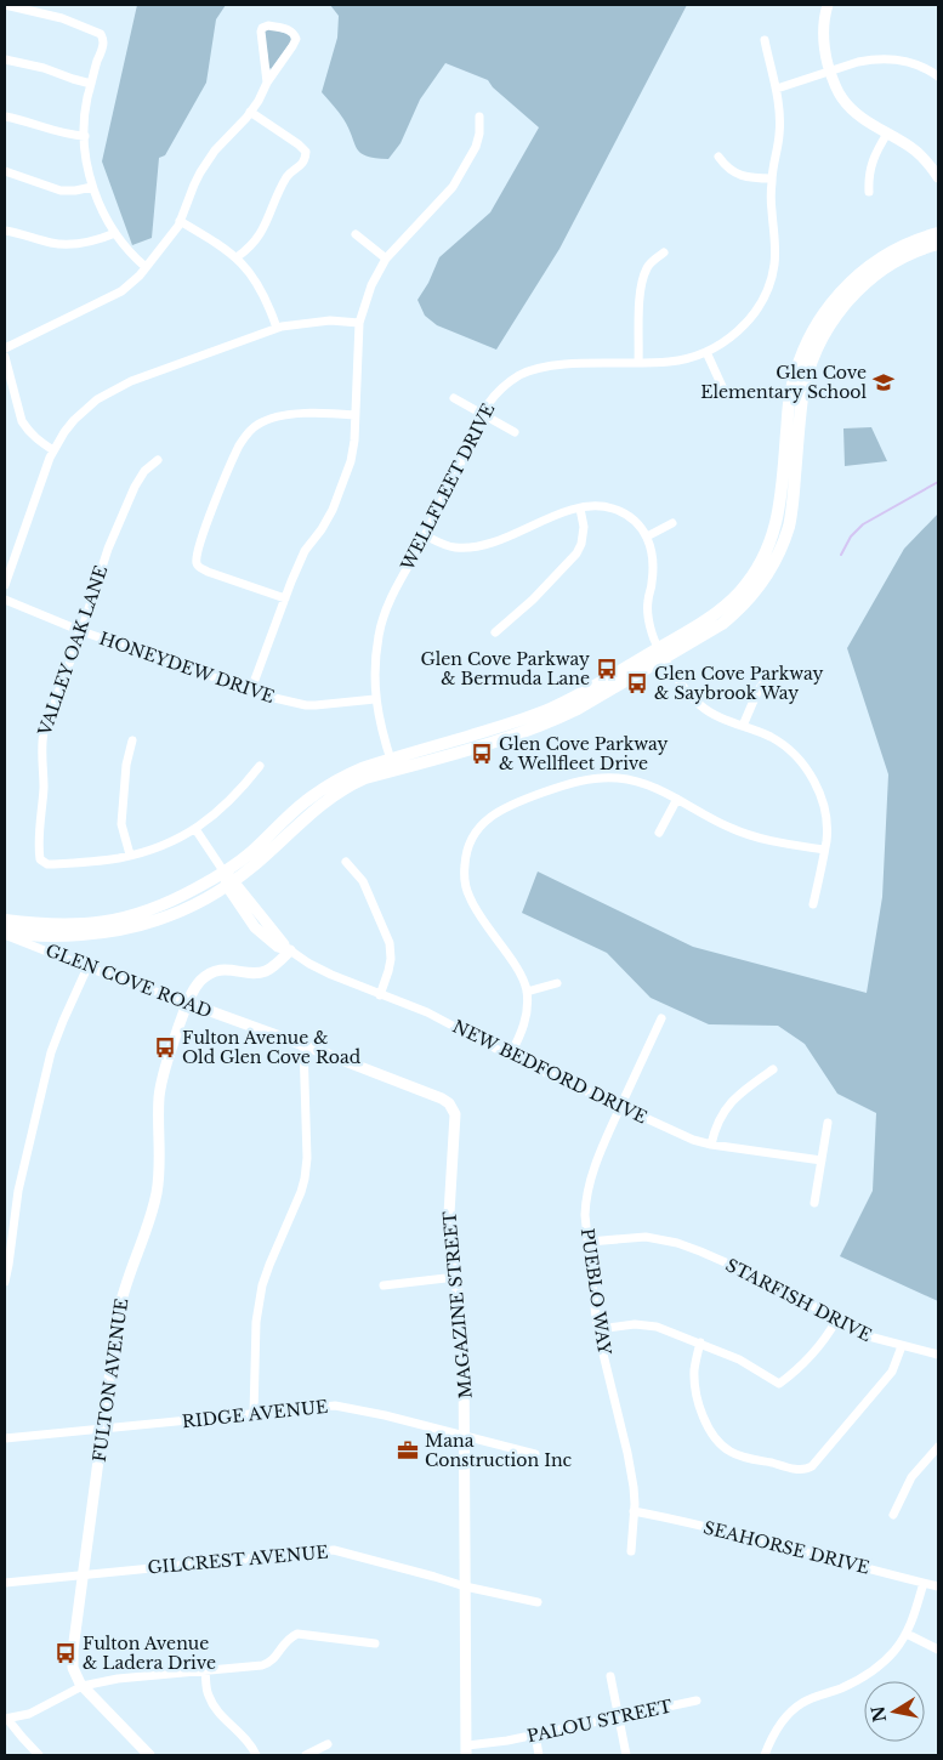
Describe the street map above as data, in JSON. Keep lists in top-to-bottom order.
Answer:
{
  "streets": {
    "street": [
      "WELLFLEET DRIVE",
      "VALLEY OAK LANE",
      "HONEYDEW DRIVE",
      "GLEN COVE ROAD",
      "NEW BEDFORD DRIVE",
      "PUEBLO WAY",
      "STARFISH DRIVE",
      "MAGAZINE STREET",
      "FULTON AVENUE",
      "RIDGE AVENUE",
      "SEAHORSE DRIVE",
      "GILCREST AVENUE",
      "PALOU STREET"
    ]
  },
  "crossings": [
    ["WELLFLEET DRIVE", "HONEYDEW DRIVE"],
    ["VALLEY OAK LANE", "HONEYDEW DRIVE"],
    ["VALLEY OAK LANE", "NEW BEDFORD DRIVE"],
    ["GLEN COVE ROAD", "MAGAZINE STREET"],
    ["GLEN COVE ROAD", "FULTON AVENUE"],
    ["NEW BEDFORD DRIVE", "PUEBLO WAY"],
    ["NEW BEDFORD DRIVE", "FULTON AVENUE"],
    ["PUEBLO WAY", "STARFISH DRIVE"],
    ["PUEBLO WAY", "SEAHORSE DRIVE"],
    ["MAGAZINE STREET", "RIDGE AVENUE"],
    ["MAGAZINE STREET", "GILCREST AVENUE"],
    ["MAGAZINE STREET", "PALOU STREET"],
    ["FULTON AVENUE", "RIDGE AVENUE"],
    ["FULTON AVENUE", "GILCREST AVENUE"]
  ],
  "places": {
    "school or university": ["Glen Cove Elementary School"],
    "bus stop": [
      "Glen Cove Parkway & Bermuda Lane",
      "Glen Cove Parkway & Saybrook Way",
      "Glen Cove Parkway & Wellfleet Drive",
      "Fulton Avenue & Old Glen Cove Road",
      "Fulton Avenue & Ladera Drive"
    ],
    "office": ["Mana Construction Inc"]
  },
  "north": "left"
}
